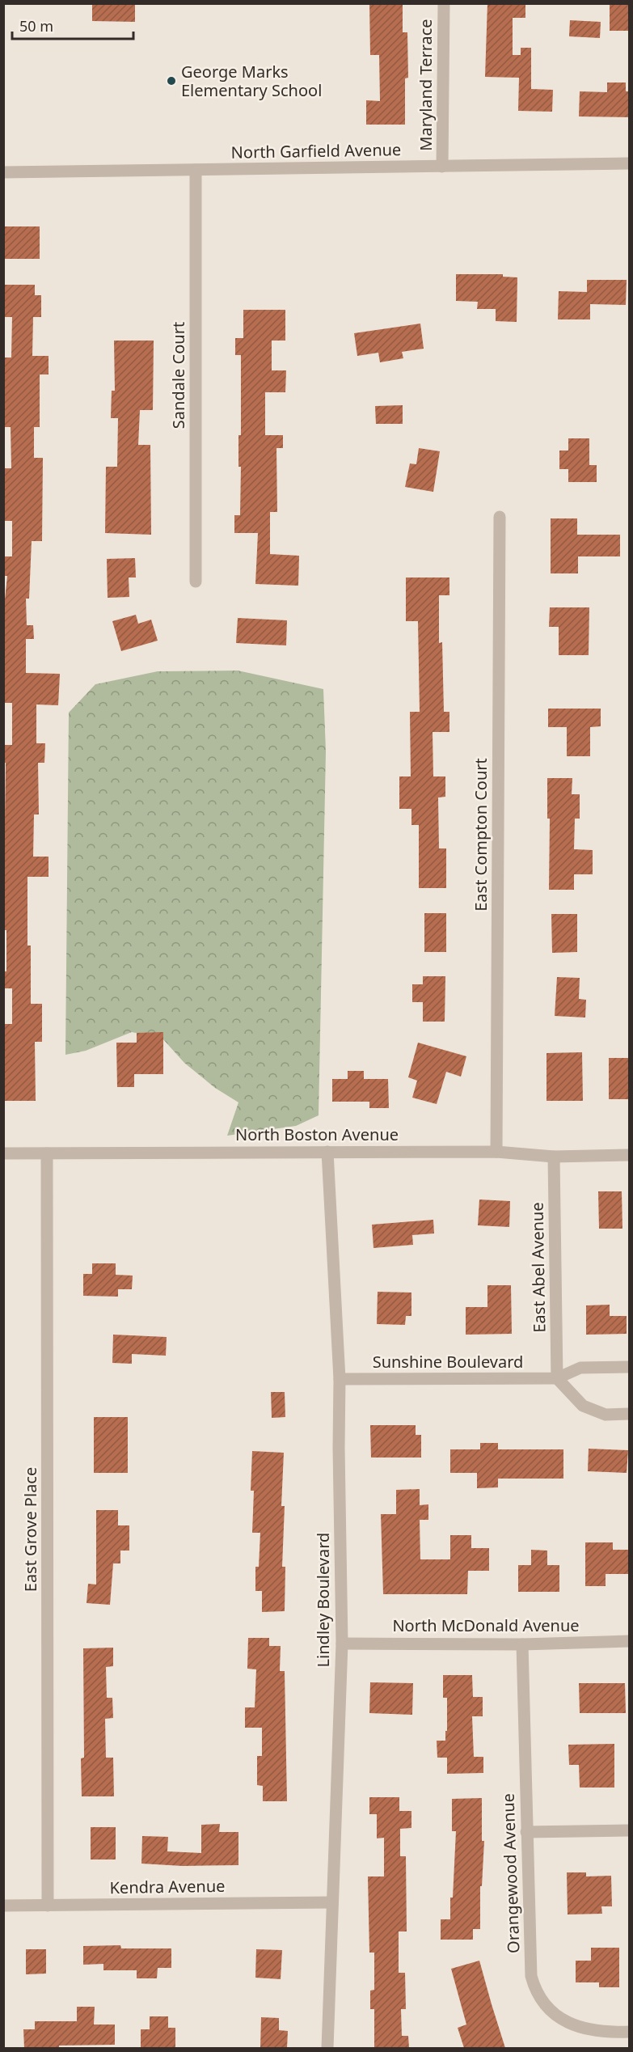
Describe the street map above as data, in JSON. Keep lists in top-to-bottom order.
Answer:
{
  "streets": {
    "street": [
      "Maryland Terrace",
      "North Garfield Avenue",
      "Sandale Court",
      "East Compton Court",
      "North Boston Avenue",
      "East Abel Avenue",
      "Sunshine Boulevard",
      "East Grove Place",
      "Lindley Boulevard",
      "North McDonald Avenue",
      "Orangewood Avenue",
      "Kendra Avenue"
    ]
  },
  "crossings": [
    ["Maryland Terrace", "North Garfield Avenue"],
    ["North Garfield Avenue", "Sandale Court"],
    ["East Compton Court", "North Boston Avenue"],
    ["North Boston Avenue", "East Abel Avenue"],
    ["North Boston Avenue", "East Grove Place"],
    ["North Boston Avenue", "Lindley Boulevard"],
    ["East Abel Avenue", "Sunshine Boulevard"],
    ["Sunshine Boulevard", "Lindley Boulevard"],
    ["East Grove Place", "Kendra Avenue"],
    ["Lindley Boulevard", "North McDonald Avenue"],
    ["Lindley Boulevard", "Kendra Avenue"],
    ["North McDonald Avenue", "Orangewood Avenue"]
  ],
  "places": ["George Marks Elementary School"],
  "scale_bar": "50 m"
}
